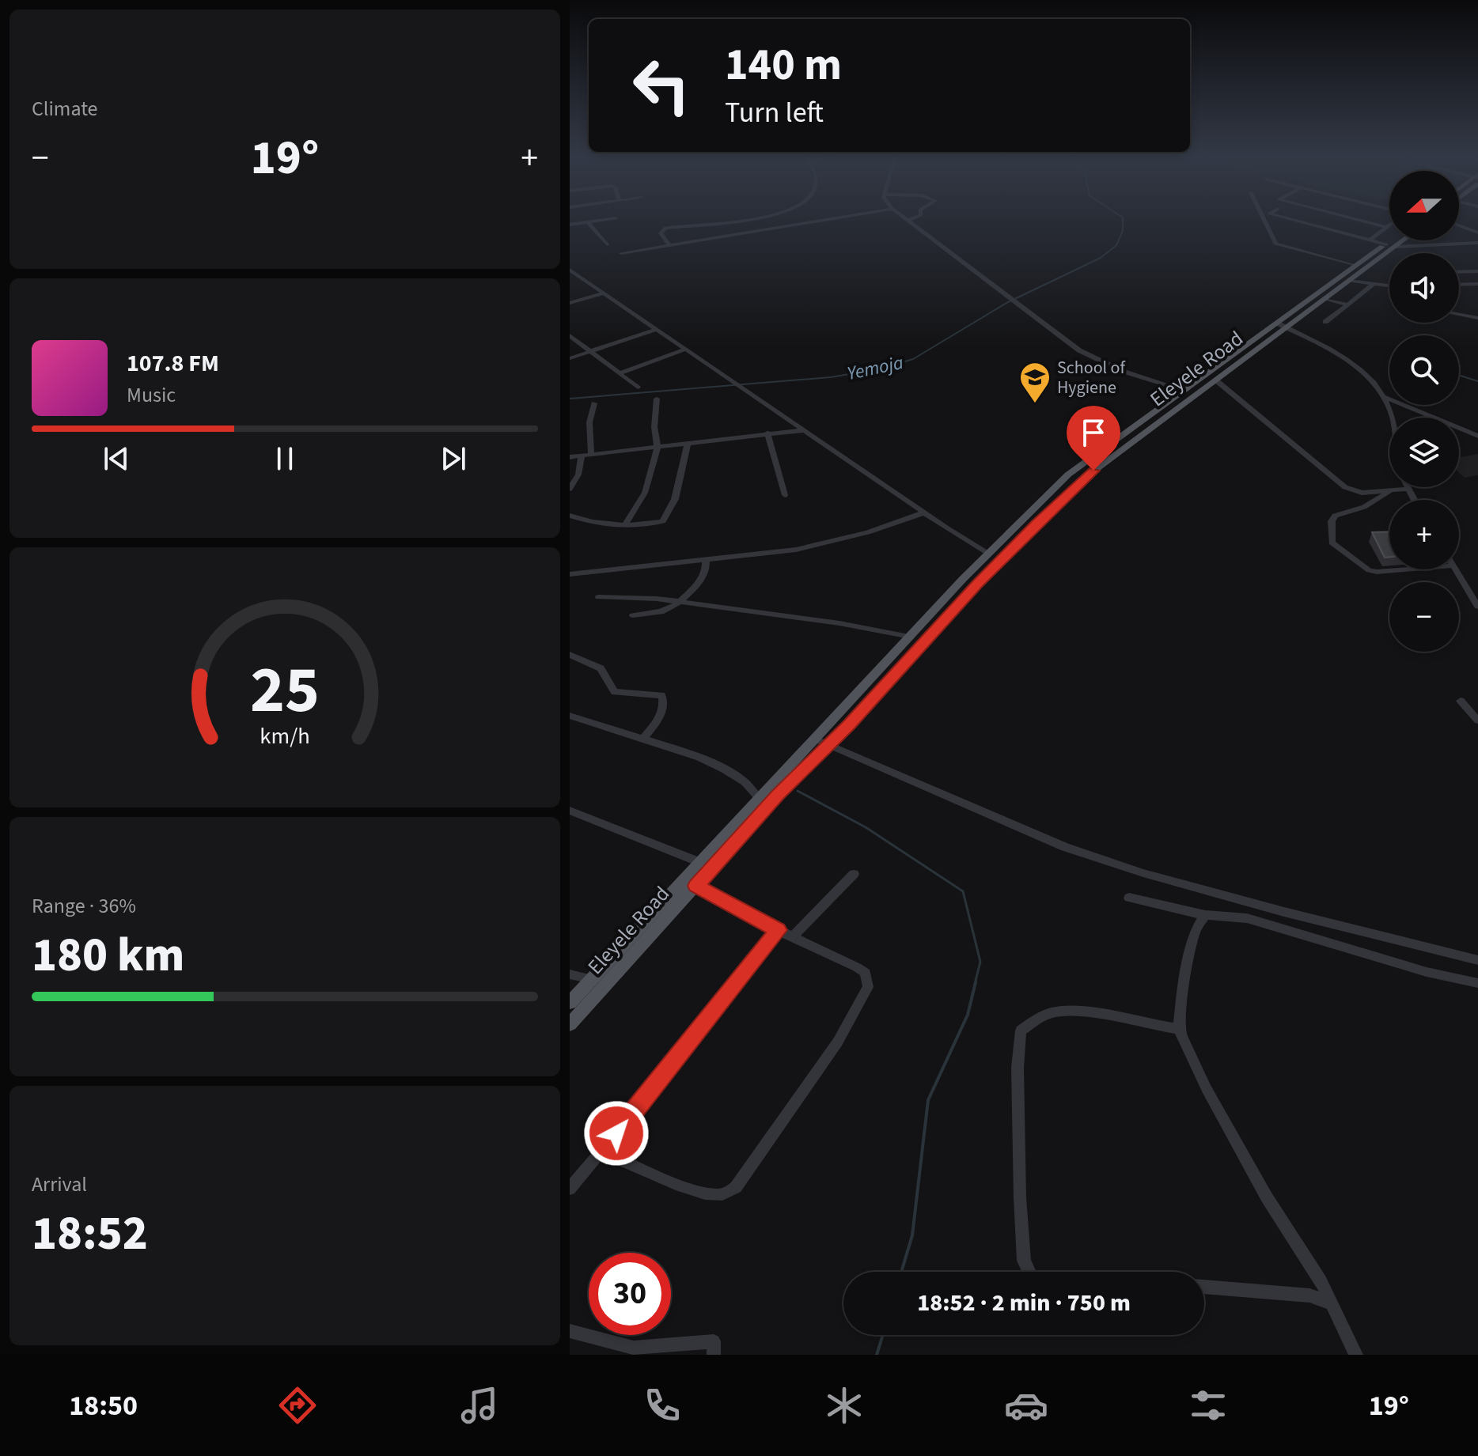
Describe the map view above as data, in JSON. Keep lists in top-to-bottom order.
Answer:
{
  "streets": {
    "main road": ["Eleyele Road"]
  },
  "water": ["Yemoja"],
  "places": {
    "school or university": ["School of Hygiene"]
  },
  "north": "left",
  "page": {
    "tile": [
      "Climate",
      ["Range · 36%", "180 km"],
      ["Arrival", "18:52"]
    ],
    "turn": ["140 m", "Turn left"],
    "heat": ["−", "19°", "+"],
    "map_buttons": ["+", "−"],
    "song": ["107.8 FM", "Music"],
    "limit": "30",
    "trip": "18:52 · 2 min · 750 m",
    "tabs": ["18:50", "19°"],
    "gauge": ["25", "km/h"]
  }
}
